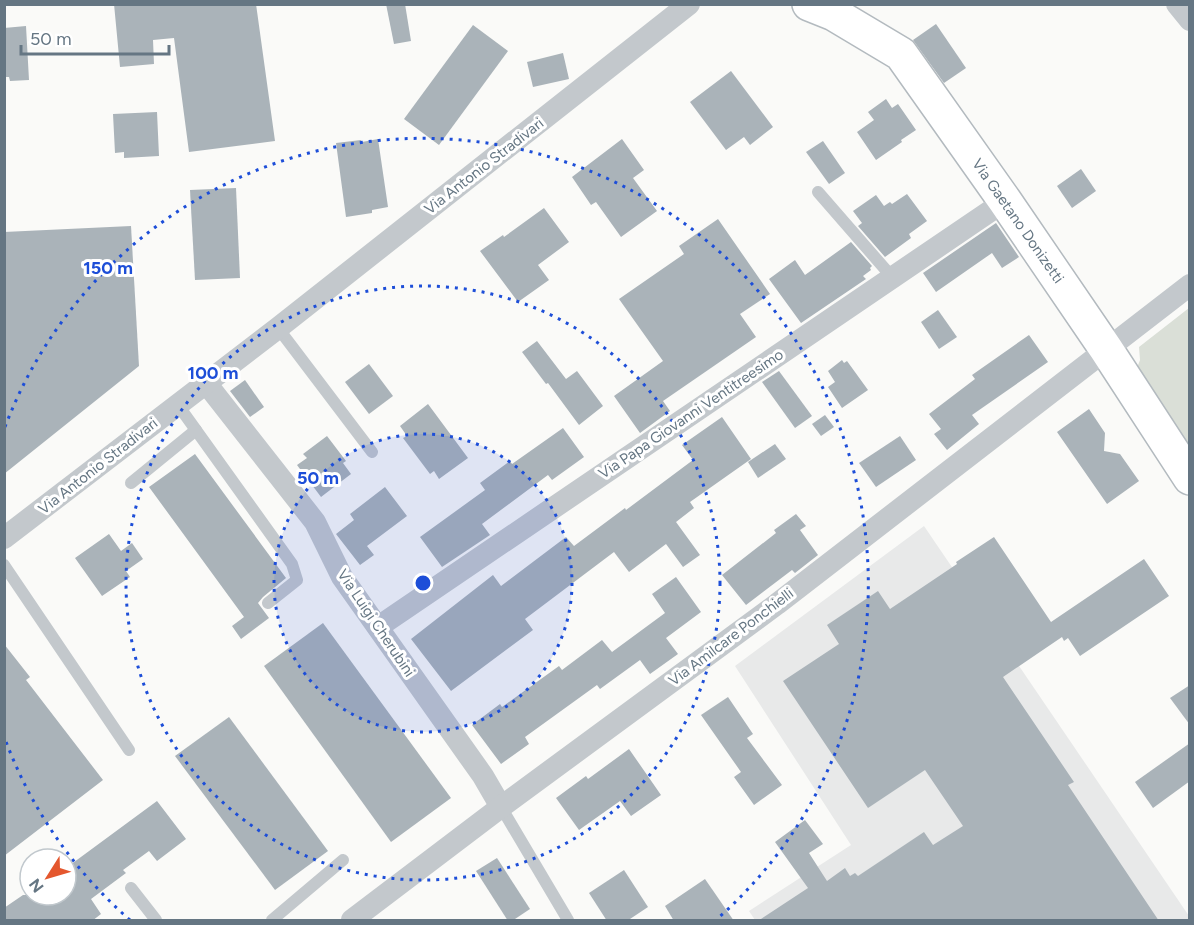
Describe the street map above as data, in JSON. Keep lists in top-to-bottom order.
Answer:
{
  "streets": {
    "street": [
      "Via Antonio Stradivari",
      "Via Gaetano Donizetti",
      "Via Papa Giovanni Ventitreesimo",
      "Via Luigi Cherubini",
      "Via Amilcare Ponchielli"
    ]
  },
  "crossings": [
    ["Via Antonio Stradivari", "Via Luigi Cherubini"],
    ["Via Gaetano Donizetti", "Via Papa Giovanni Ventitreesimo"],
    ["Via Gaetano Donizetti", "Via Amilcare Ponchielli"],
    ["Via Papa Giovanni Ventitreesimo", "Via Luigi Cherubini"],
    ["Via Luigi Cherubini", "Via Amilcare Ponchielli"]
  ],
  "scale_bar": "50 m",
  "north": "bottom left",
  "rings": ["150 m", "100 m", "50 m"]
}
